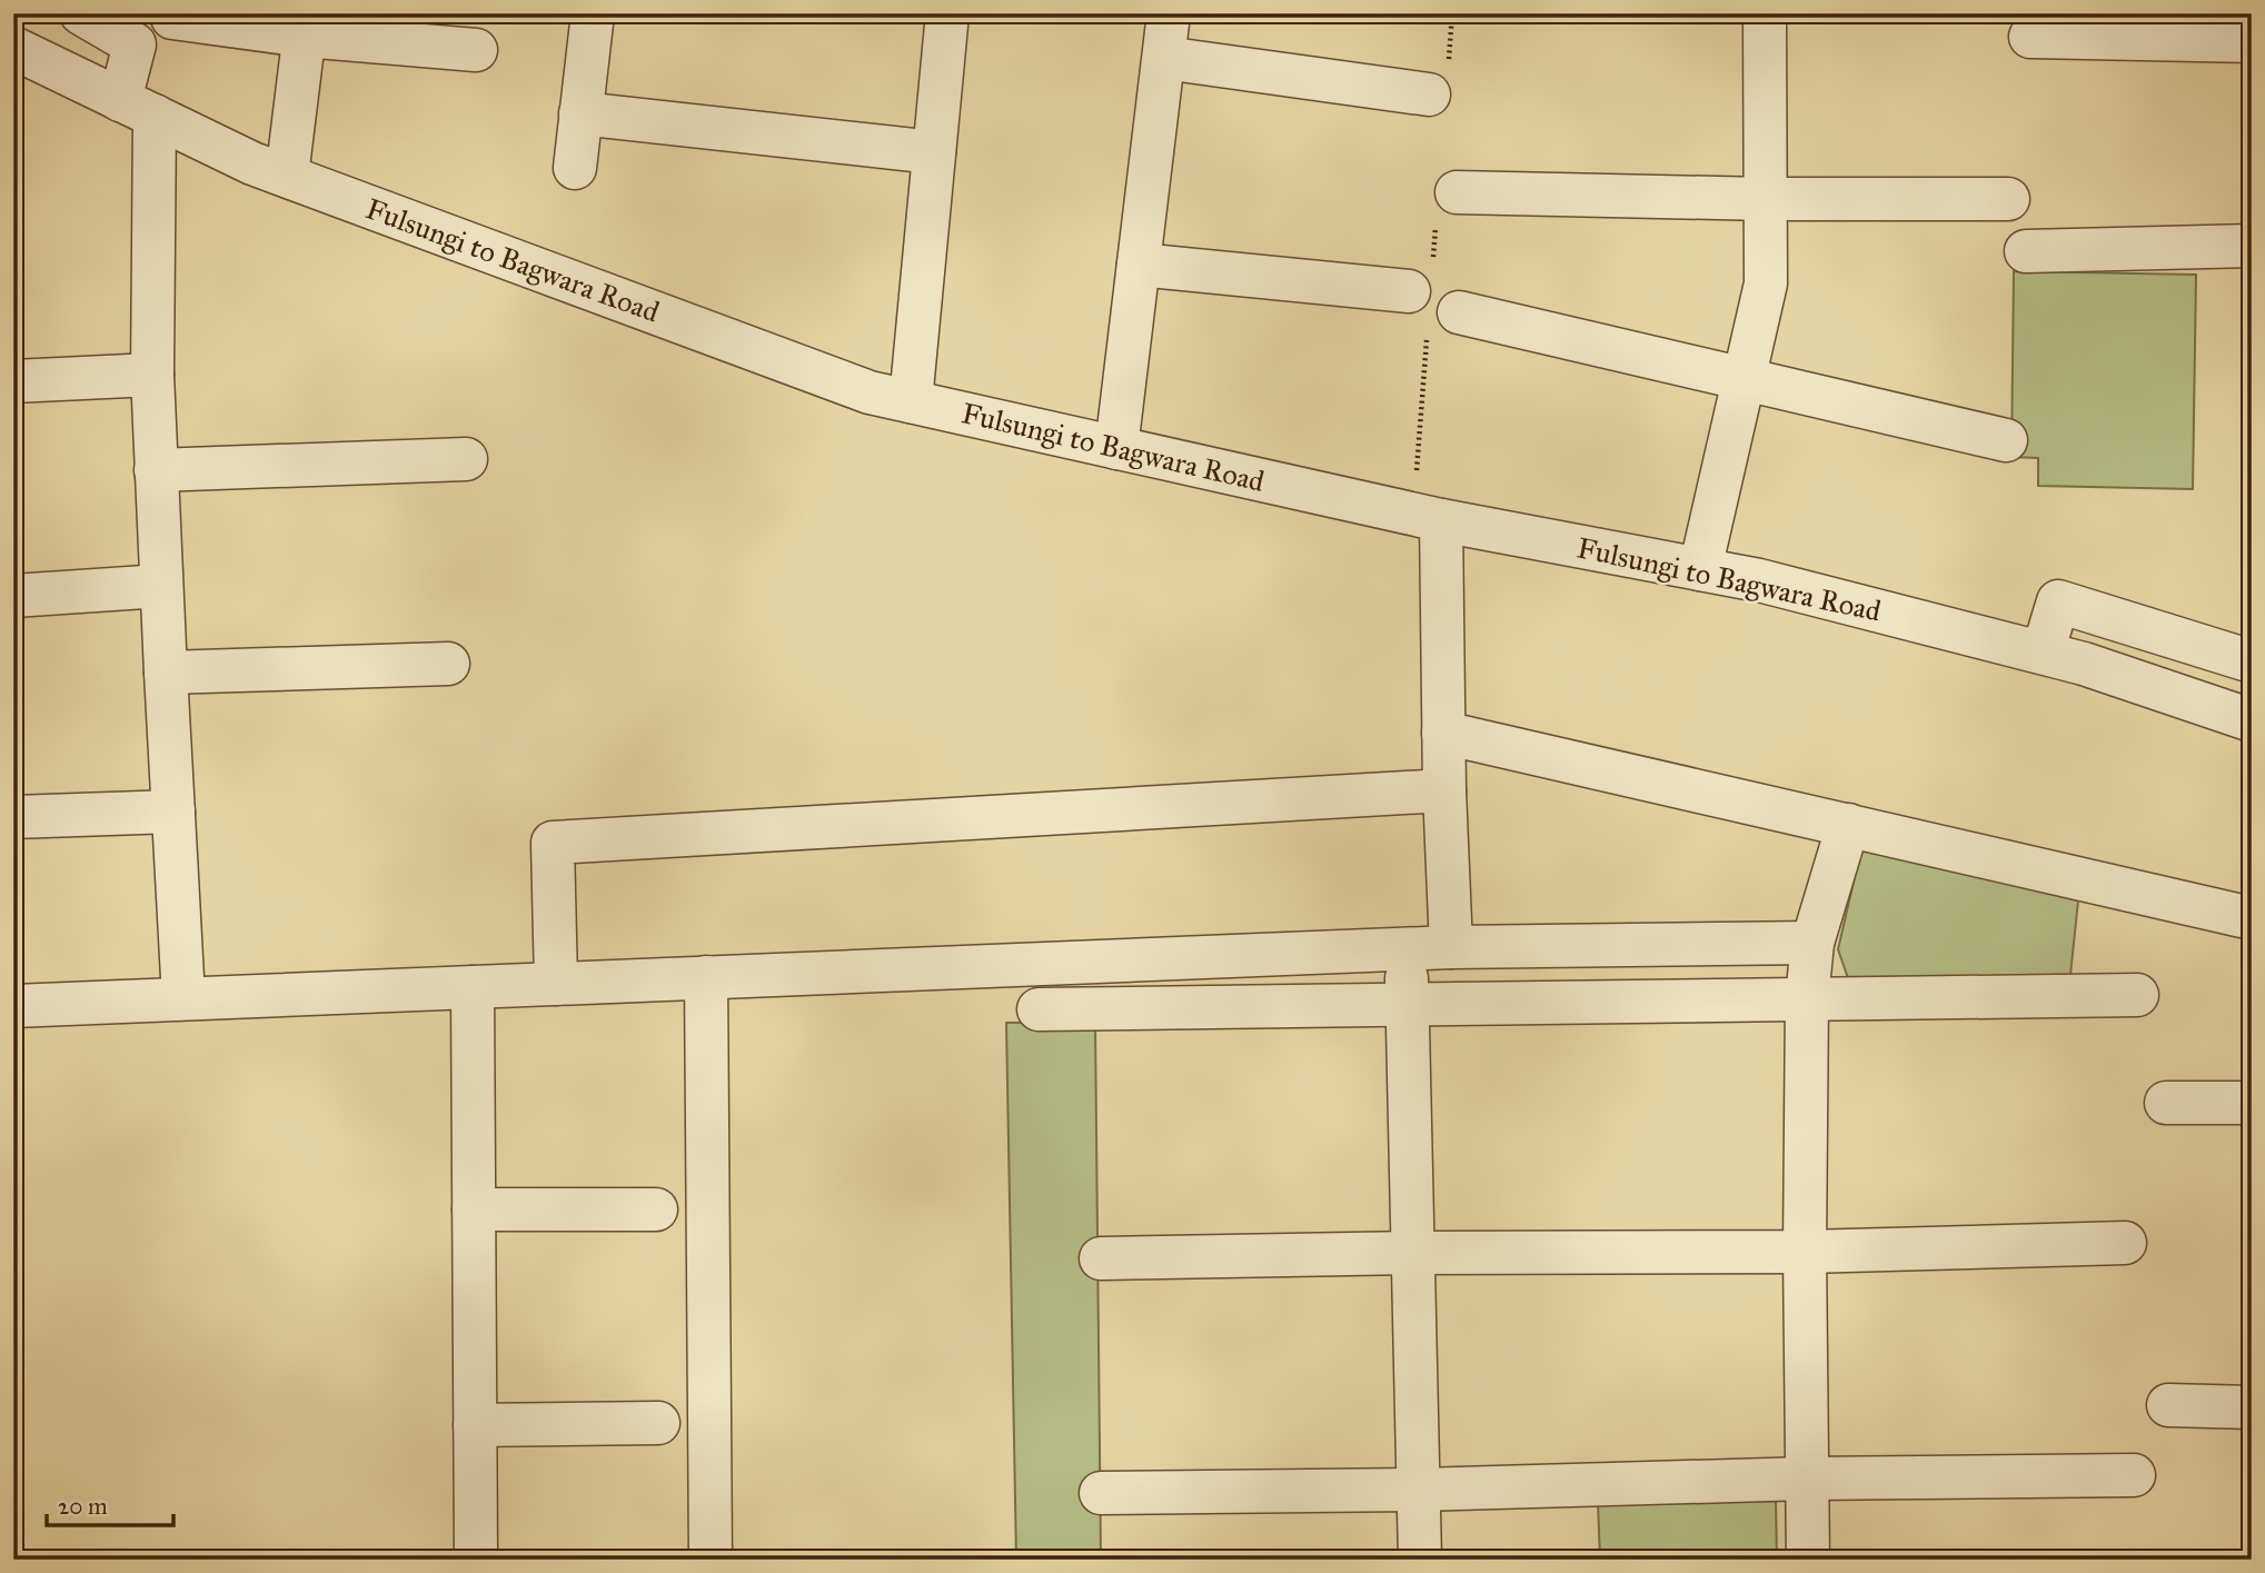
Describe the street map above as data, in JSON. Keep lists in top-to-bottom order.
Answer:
{
  "streets": {
    "street": ["Fulsungi to Bagwara Road"]
  },
  "scale_bar": "20 m"
}
